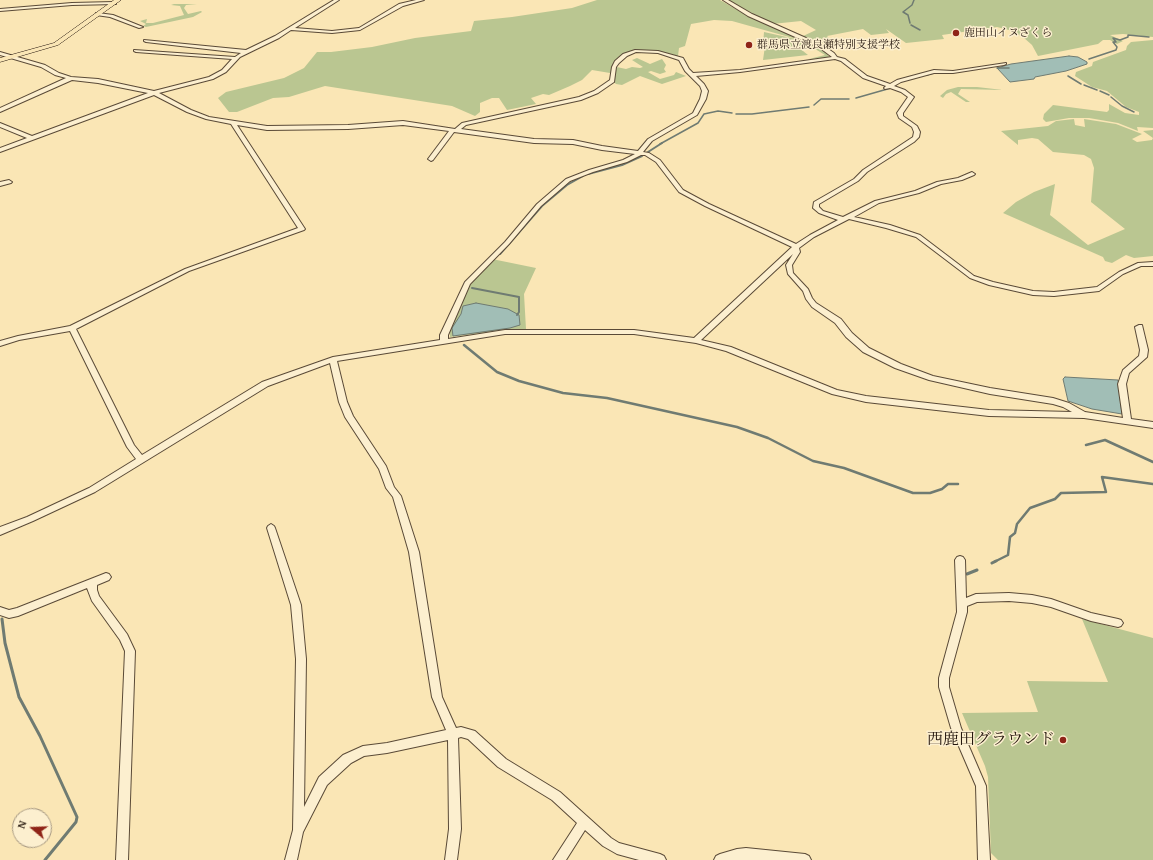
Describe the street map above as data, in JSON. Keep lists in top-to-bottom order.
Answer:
{
  "places": ["鹿田山イヌざくら", "群馬県立渡良瀬特別支援学校", "西鹿田グラウンド"],
  "north": "left"
}
